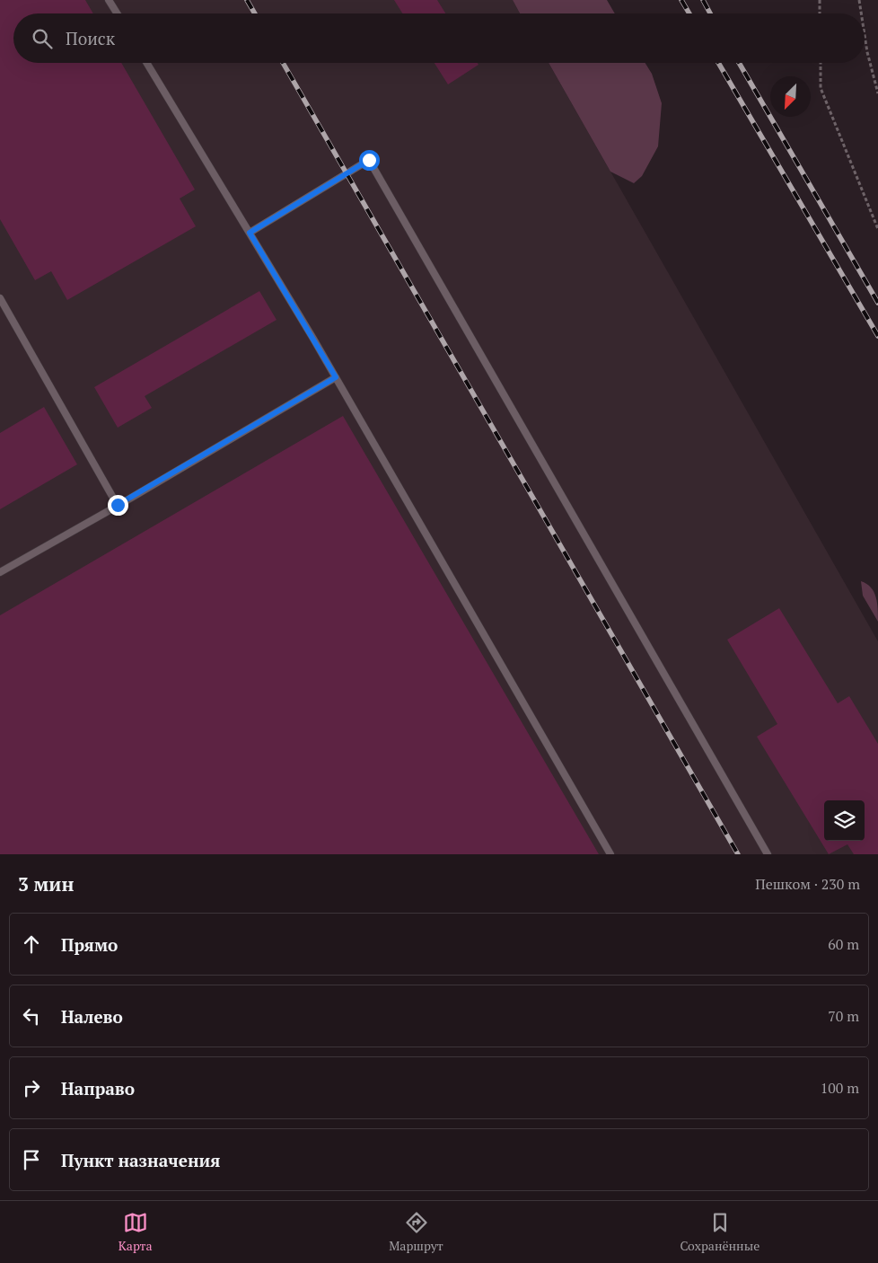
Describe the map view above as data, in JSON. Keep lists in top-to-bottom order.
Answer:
{
  "north": "bottom left",
  "page": {
    "search": "Поиск",
    "heading": ["3 мин", "Пешком · 230 m"],
    "list": [
      ["Прямо", "60 m"],
      ["Налево", "70 m"],
      ["Направо", "100 m"],
      "Пункт назначения"
    ],
    "nav": ["Карта", "Маршрут", "Сохранённые"]
  }
}
